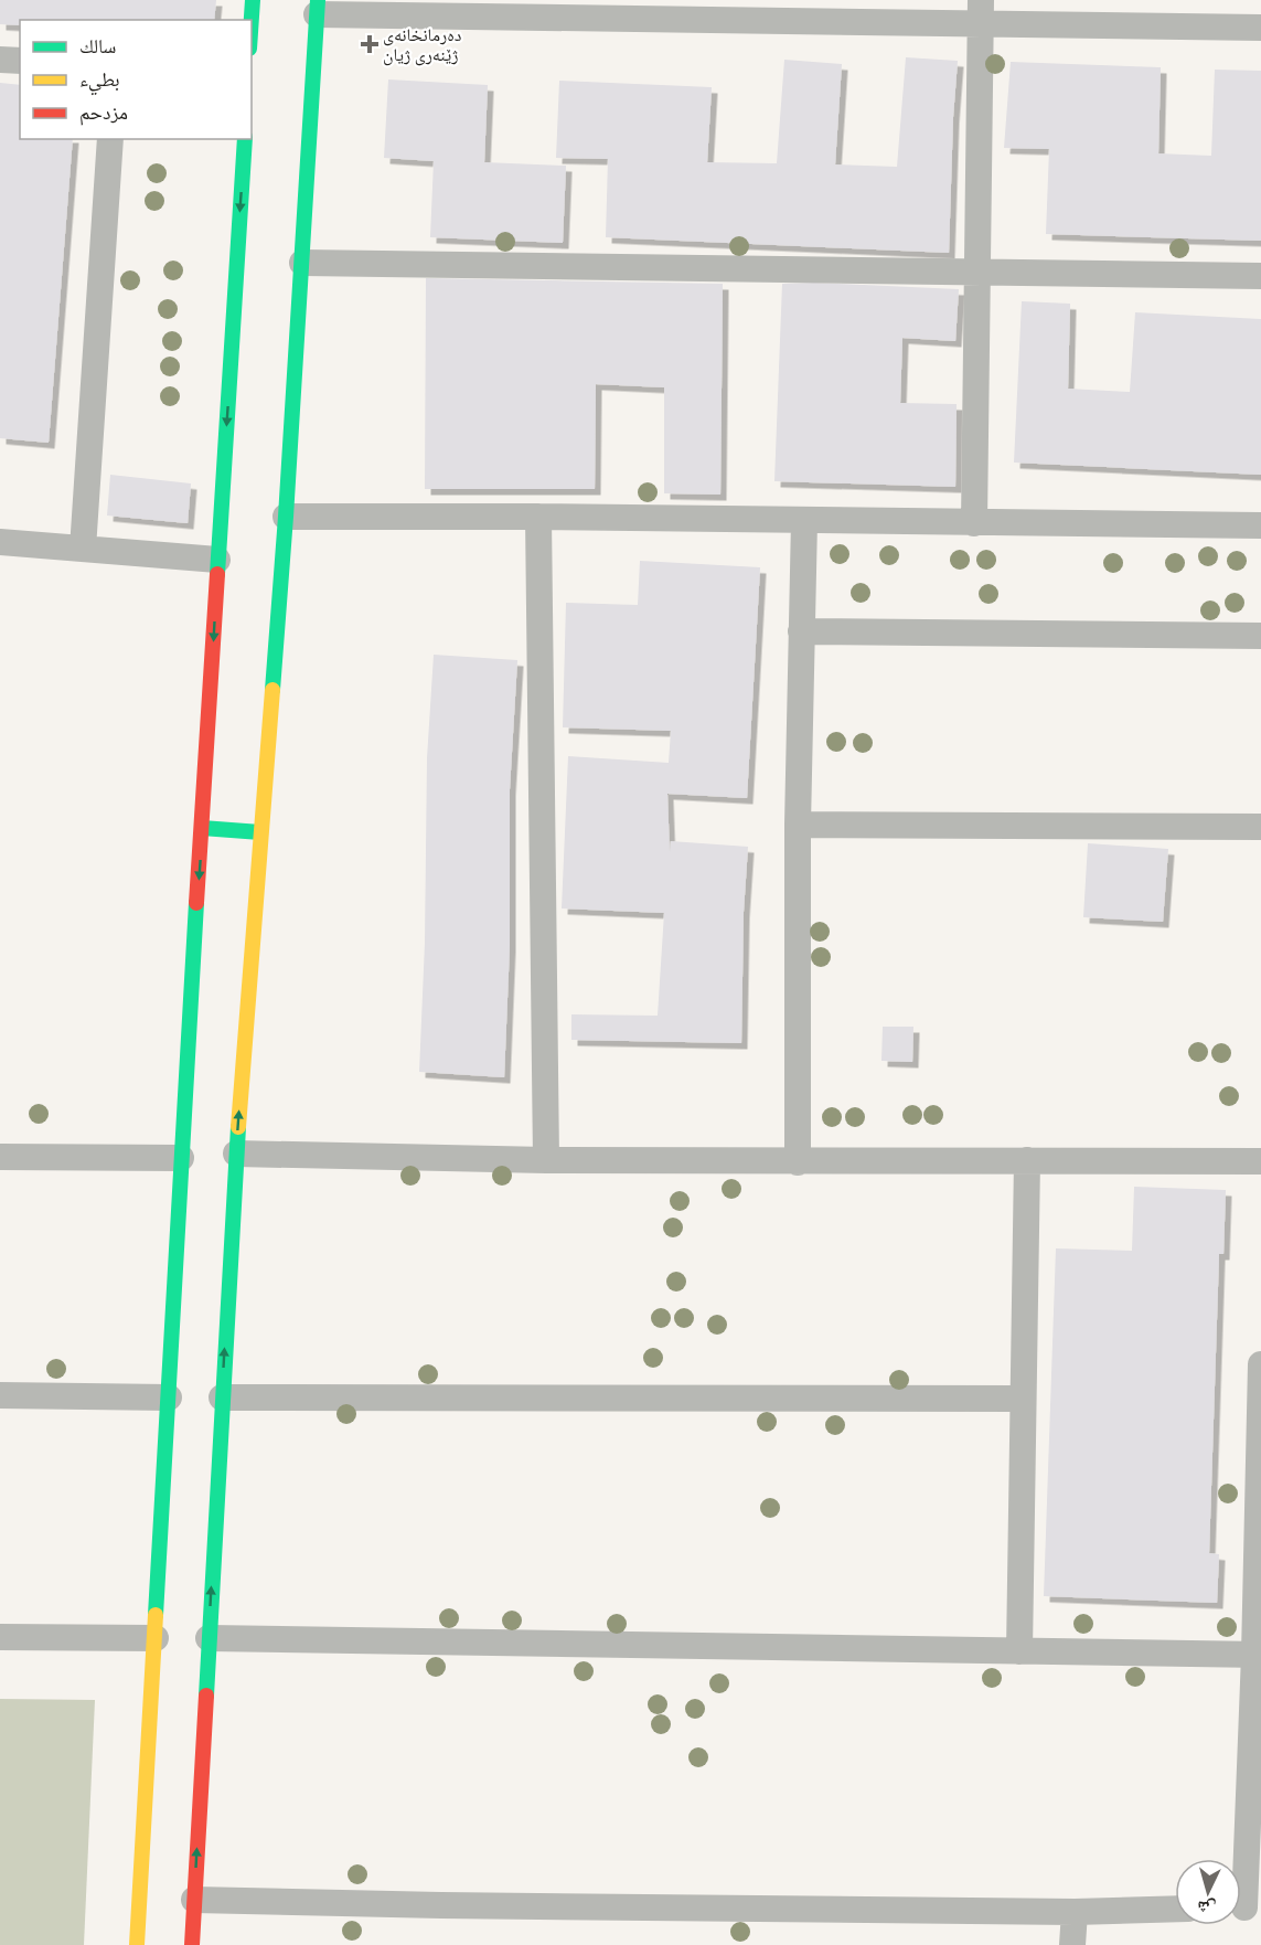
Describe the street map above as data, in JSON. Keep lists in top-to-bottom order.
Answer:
{
  "places": {
    "health": ["دەرمانخانەی ژێنەری ژیان"]
  },
  "legend": ["سالك", "بطيء", "مزدحم"],
  "north": "bottom"
}
